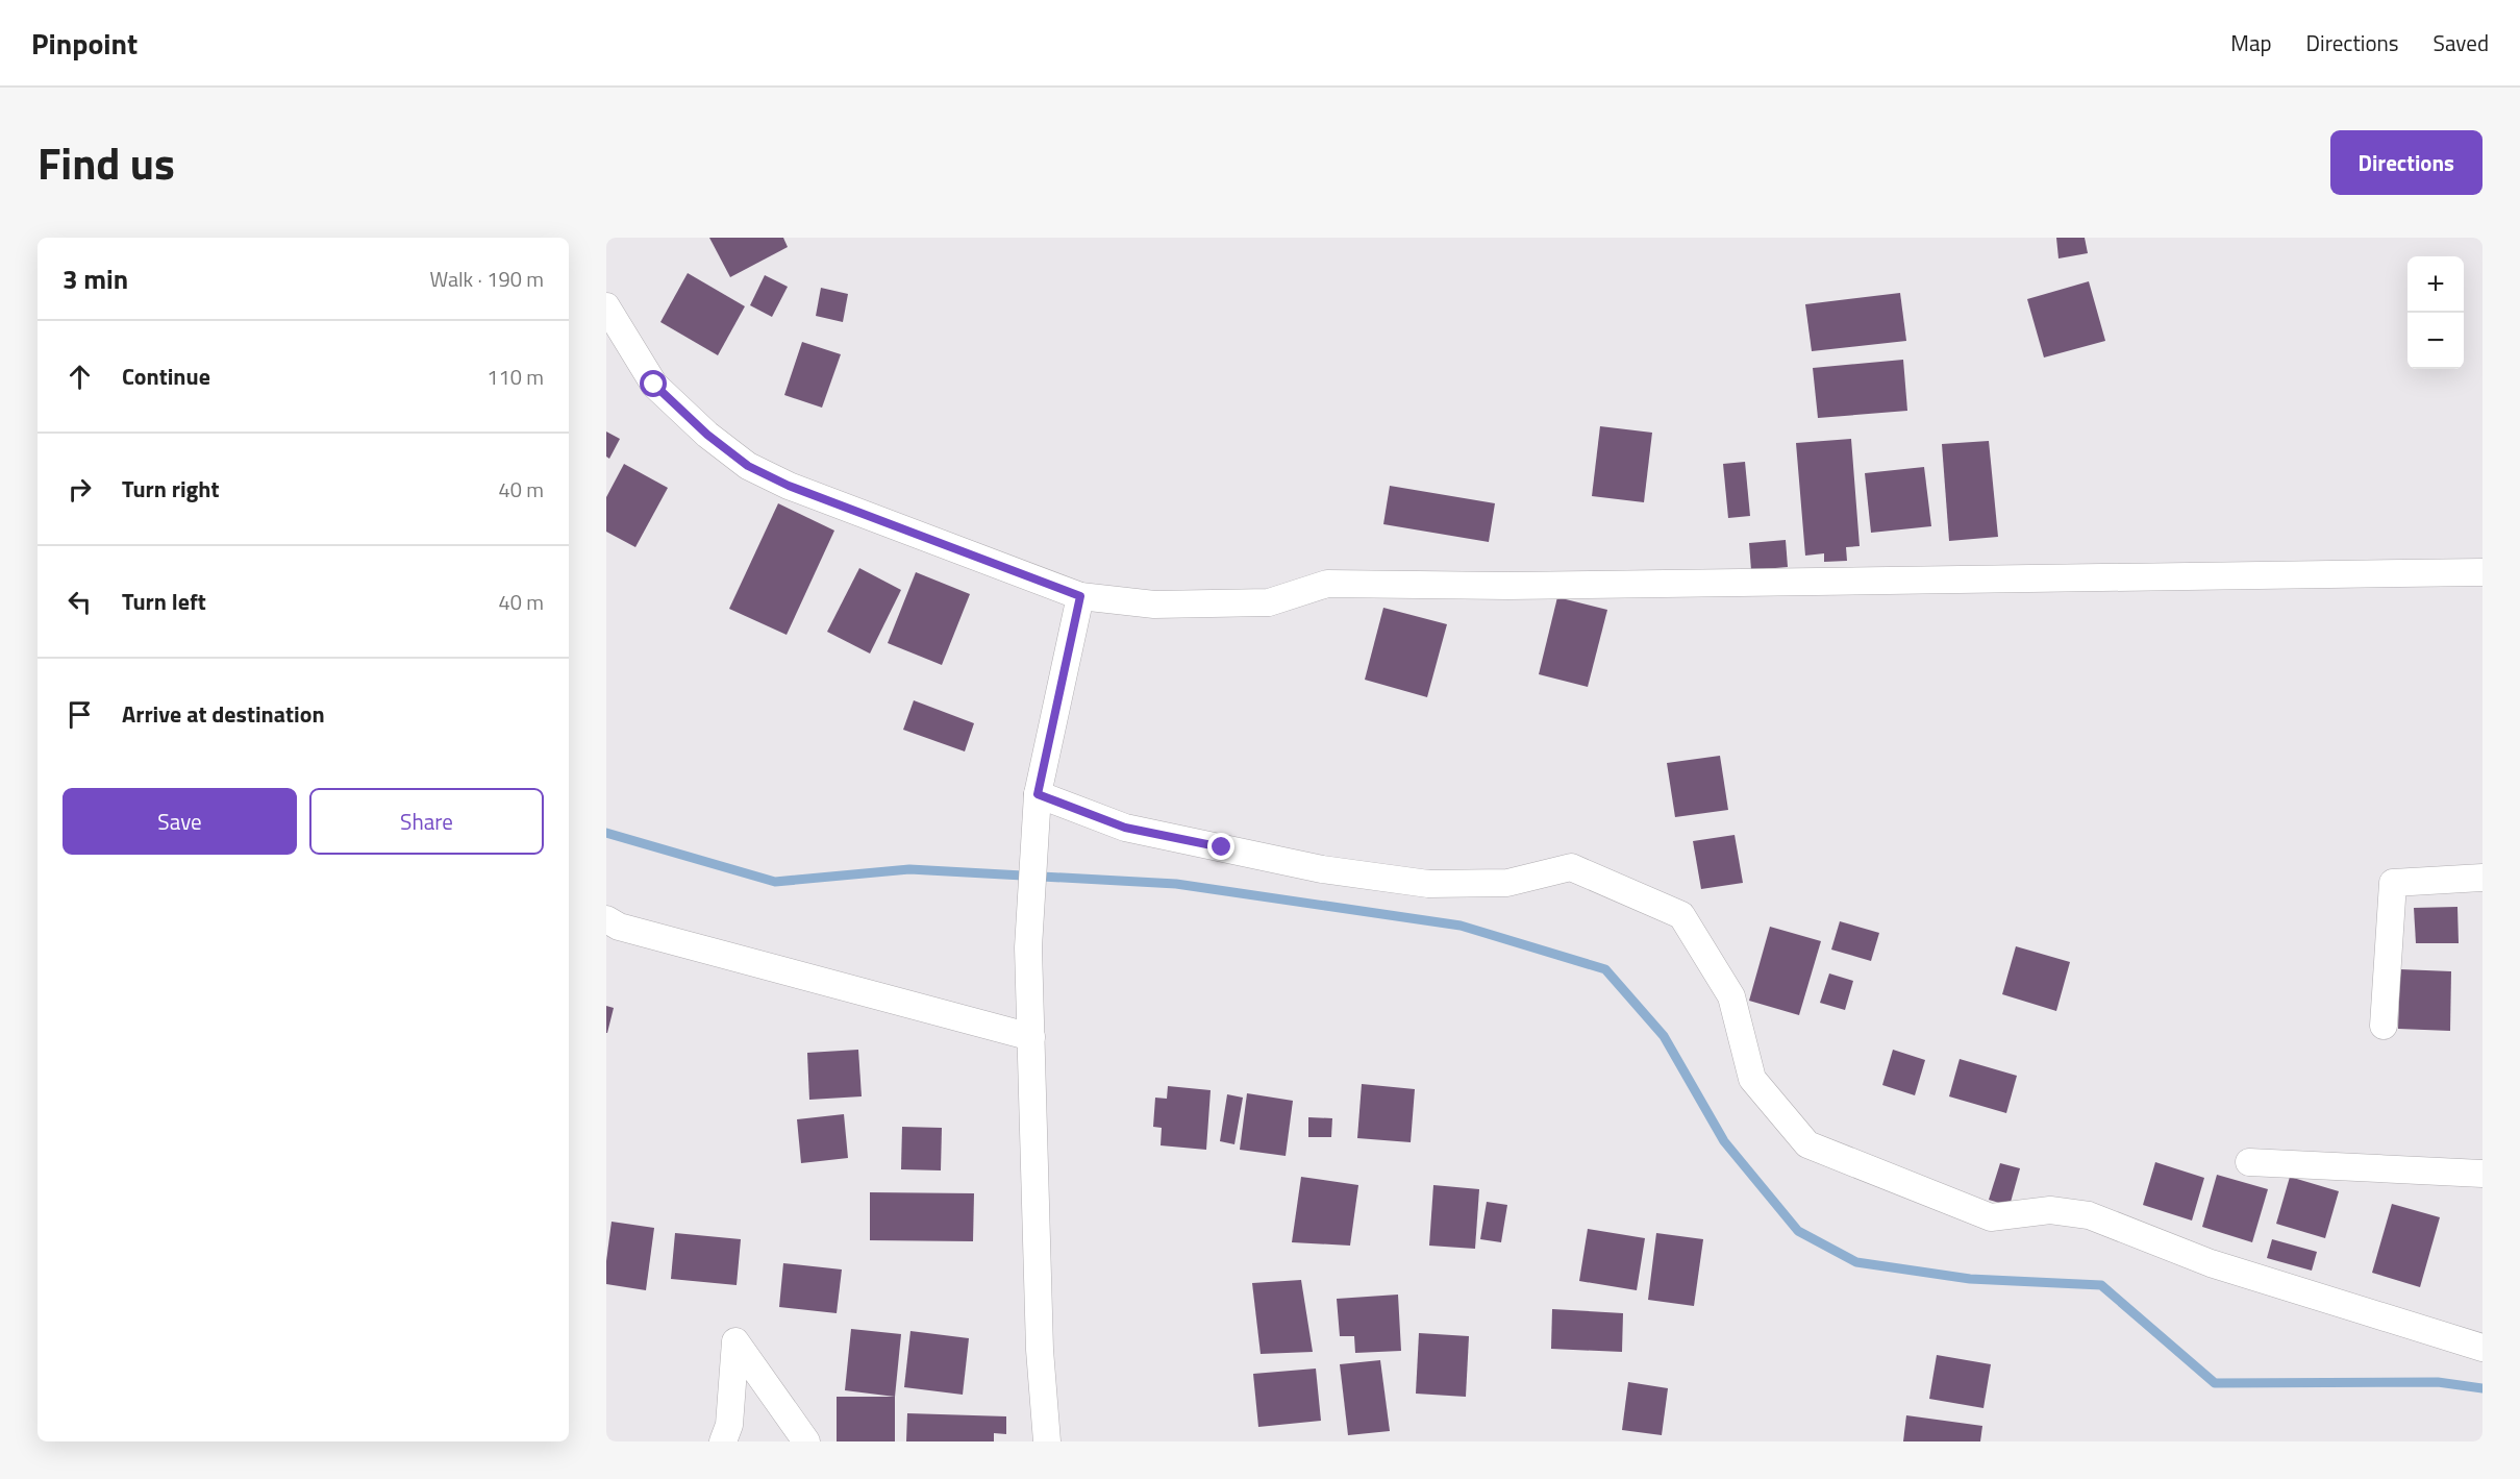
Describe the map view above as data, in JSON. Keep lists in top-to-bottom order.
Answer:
{
  "page": {
    "header": "Pinpoint",
    "nav": ["Map", "Directions", "Saved"],
    "title": "Find us",
    "buttons": [
      "Directions",
      ["Save", "Share"]
    ],
    "heading": ["3 min", "Walk · 190 m"],
    "map_buttons": ["+", "−"],
    "list": [
      ["Continue", "110 m"],
      ["Turn right", "40 m"],
      ["Turn left", "40 m"],
      "Arrive at destination"
    ]
  }
}
